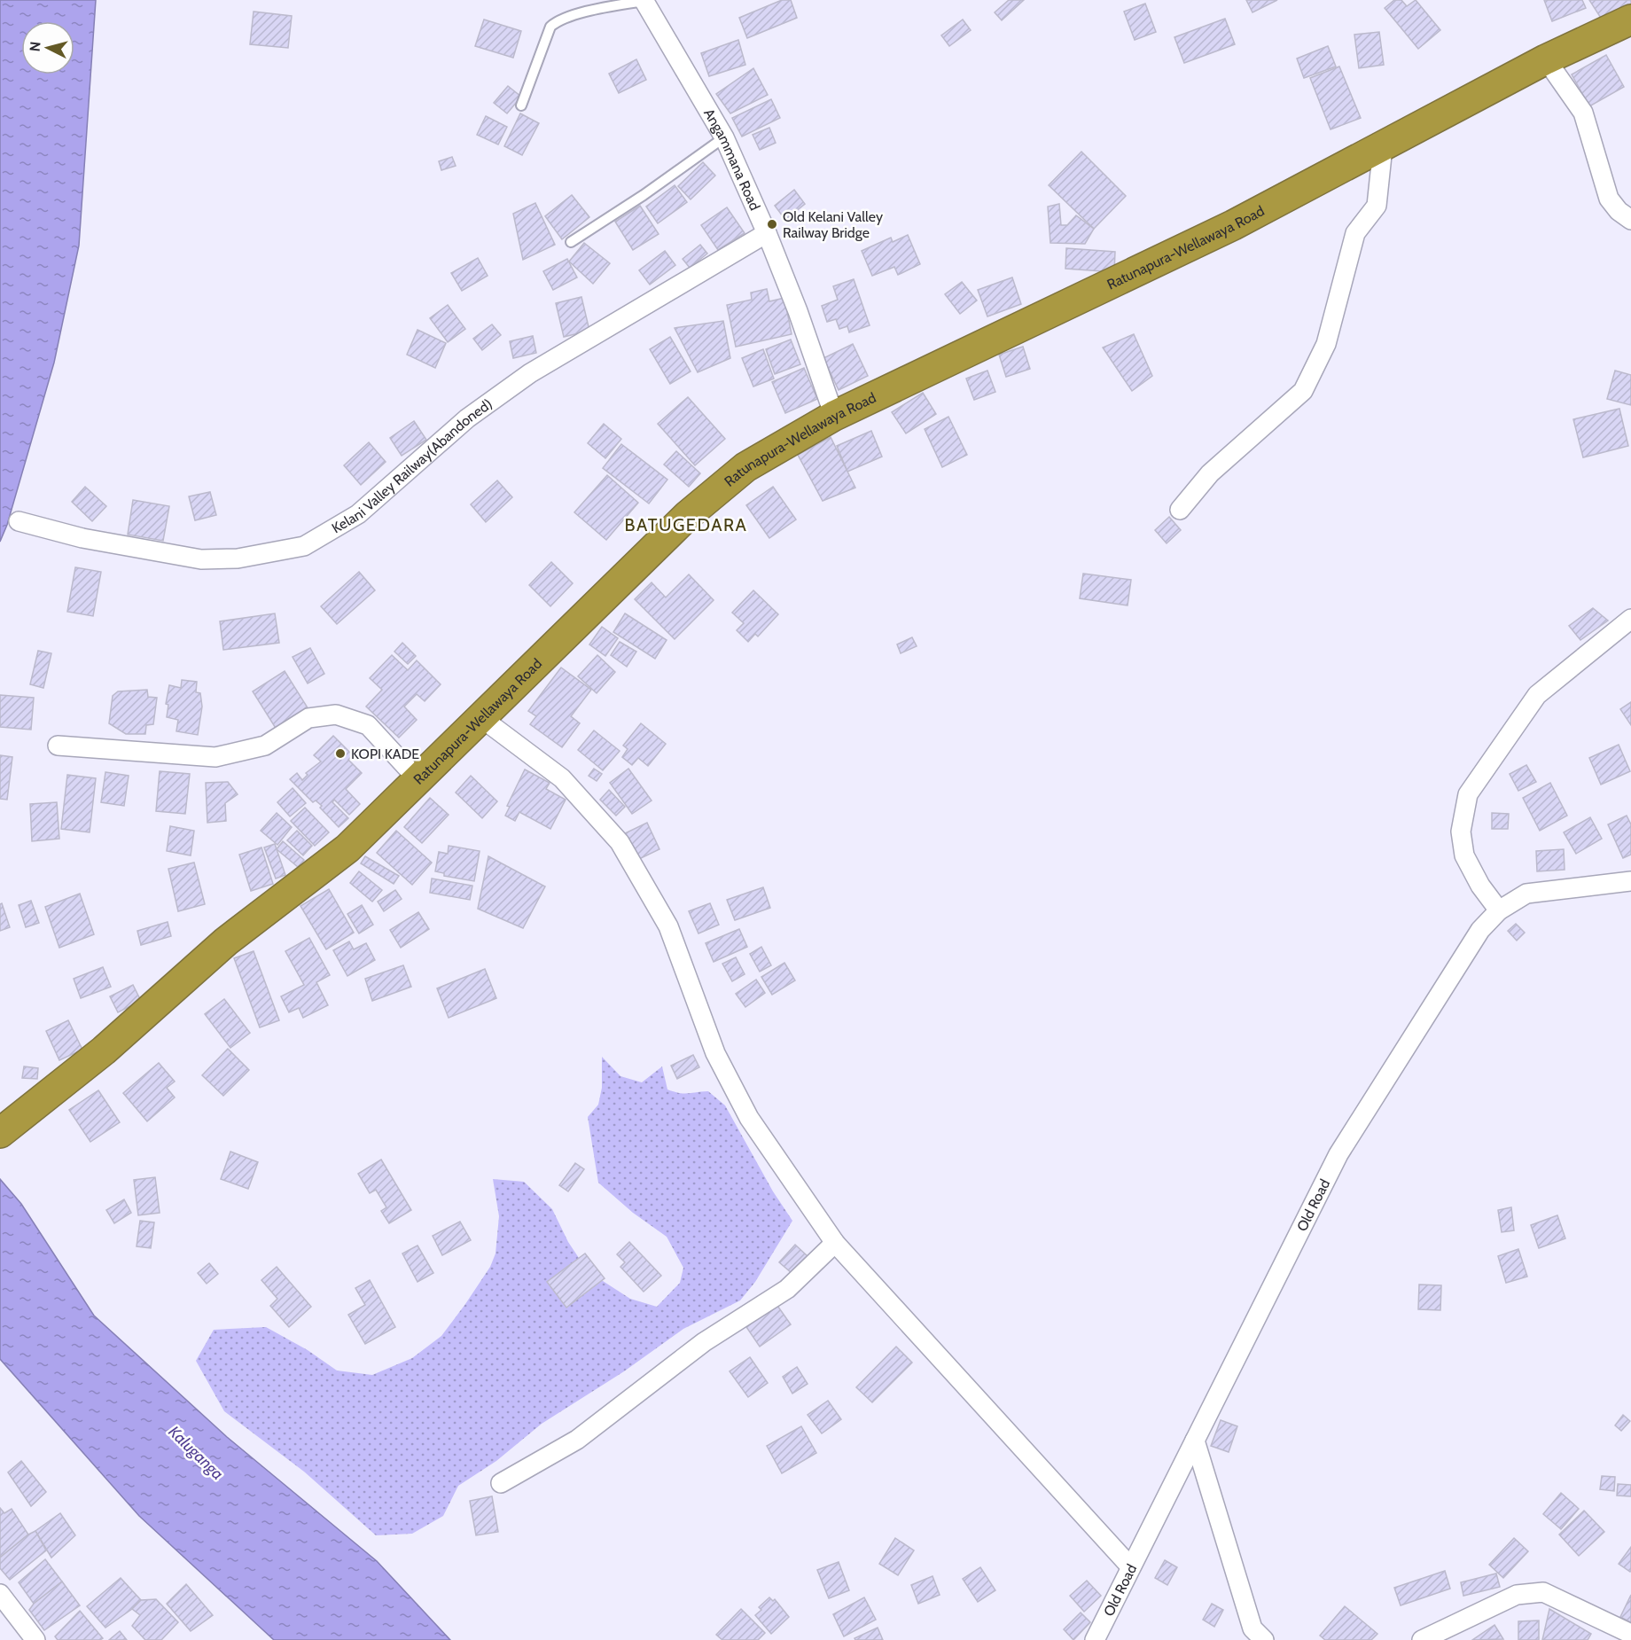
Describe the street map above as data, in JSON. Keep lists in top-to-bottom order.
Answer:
{
  "streets": {
    "highway": ["Ratunapura-Wellawaya Road"],
    "street": ["Angammana Road", "Kelani Valley Railway(Abandoned)", "Old Road"]
  },
  "crossings": [
    ["Angammana Road", "Ratunapura-Wellawaya Road"],
    ["Angammana Road", "Kelani Valley Railway(Abandoned)"]
  ],
  "districts": ["BATUGEDARA"],
  "water": ["Kaluganga"],
  "places": ["Old Kelani Valley Railway Bridge", "KOPI KADE"],
  "north": "left"
}
